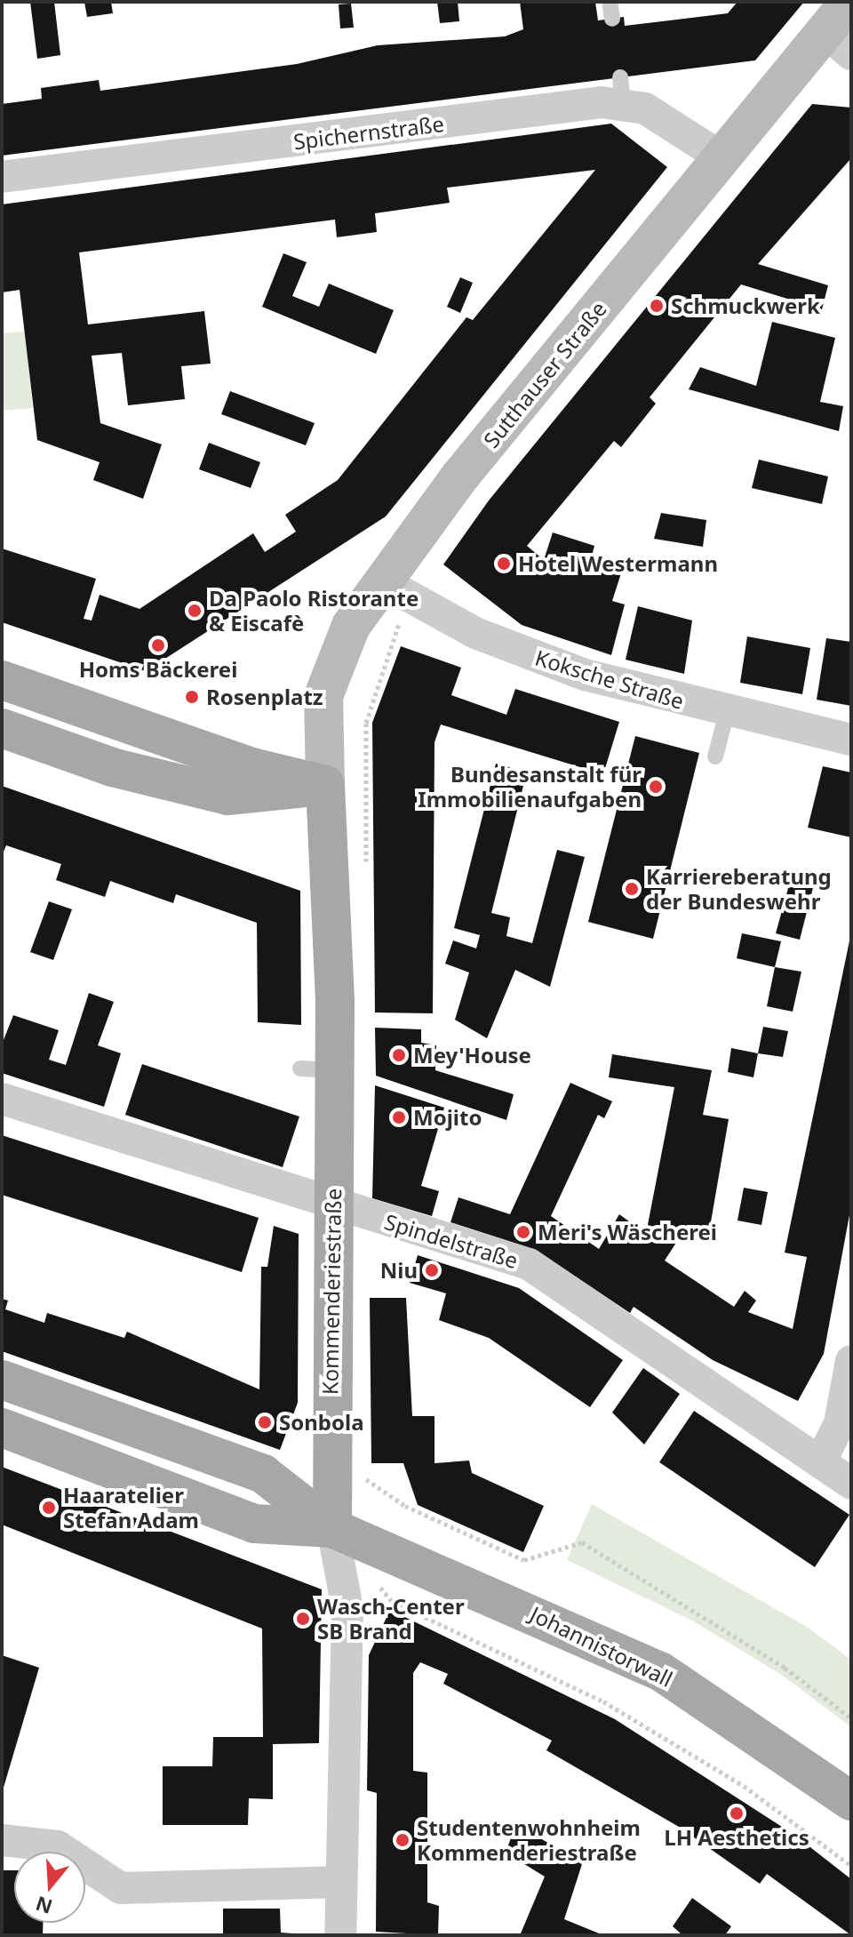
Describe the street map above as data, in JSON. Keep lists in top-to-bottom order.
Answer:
{
  "streets": {
    "main road": ["Kommenderiestraße", "Johannistorwall"],
    "street": [
      "Spichernstraße",
      "Sutthauser Straße",
      "Koksche Straße",
      "Spindelstraße"
    ]
  },
  "crossings": [
    ["Spichernstraße", "Sutthauser Straße"],
    ["Sutthauser Straße", "Koksche Straße"],
    ["Sutthauser Straße", "Kommenderiestraße"],
    ["Spindelstraße", "Kommenderiestraße"],
    ["Kommenderiestraße", "Johannistorwall"]
  ],
  "places": [
    "Schmuckwerk",
    "Hotel Westermann",
    "Da Paolo Ristorante & Eiscafè",
    "Homs Bäckerei",
    "Rosenplatz",
    "Bundesanstalt für Immobilienaufgaben",
    "Karriereberatung der Bundeswehr",
    "Mey'House",
    "Mojito",
    "Meri's Wäscherei",
    "Niu",
    "Sonbola",
    "Haaratelier Stefan Adam",
    "Wasch-Center SB Brand",
    "LH Aesthetics",
    "Studentenwohnheim Kommenderiestraße"
  ],
  "north": "bottom"
}
